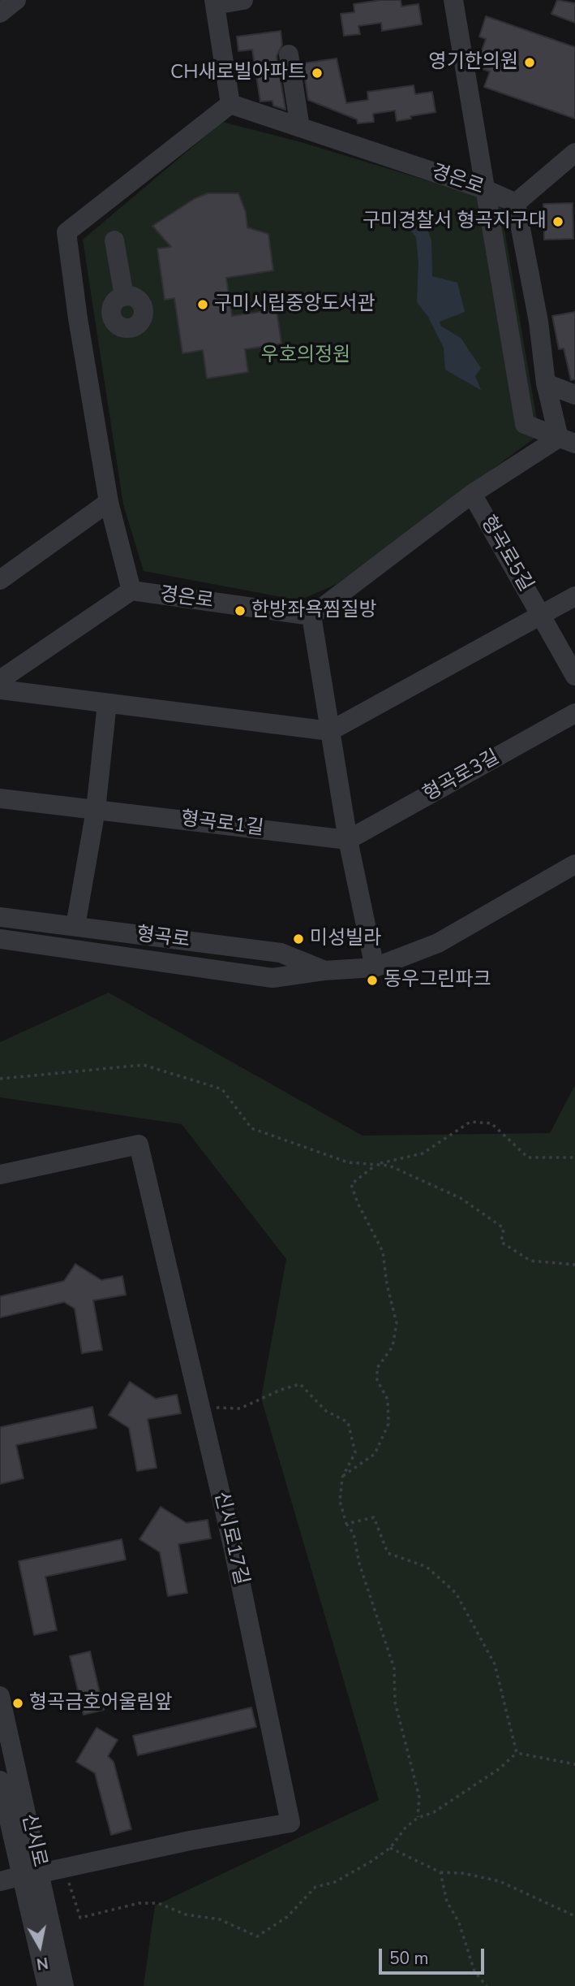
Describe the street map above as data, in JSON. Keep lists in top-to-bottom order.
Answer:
{
  "streets": {
    "street": [
      "경은로",
      "형곡로5길",
      "형곡로3길",
      "형곡로1길",
      "형곡로",
      "신시로17길",
      "신시로"
    ]
  },
  "crossings": [
    ["형곡로3길", "형곡로1길"],
    ["신시로17길", "신시로"]
  ],
  "parks": ["우호의정원"],
  "places": [
    "영기한의원",
    "CH새로빌아파트",
    "구미경찰서 형곡지구대",
    "구미시립중앙도서관",
    "한방좌욕찜질방",
    "미성빌라",
    "동우그린파크",
    "형곡금호어울림앞"
  ],
  "scale_bar": "50 m",
  "north": "bottom"
}
